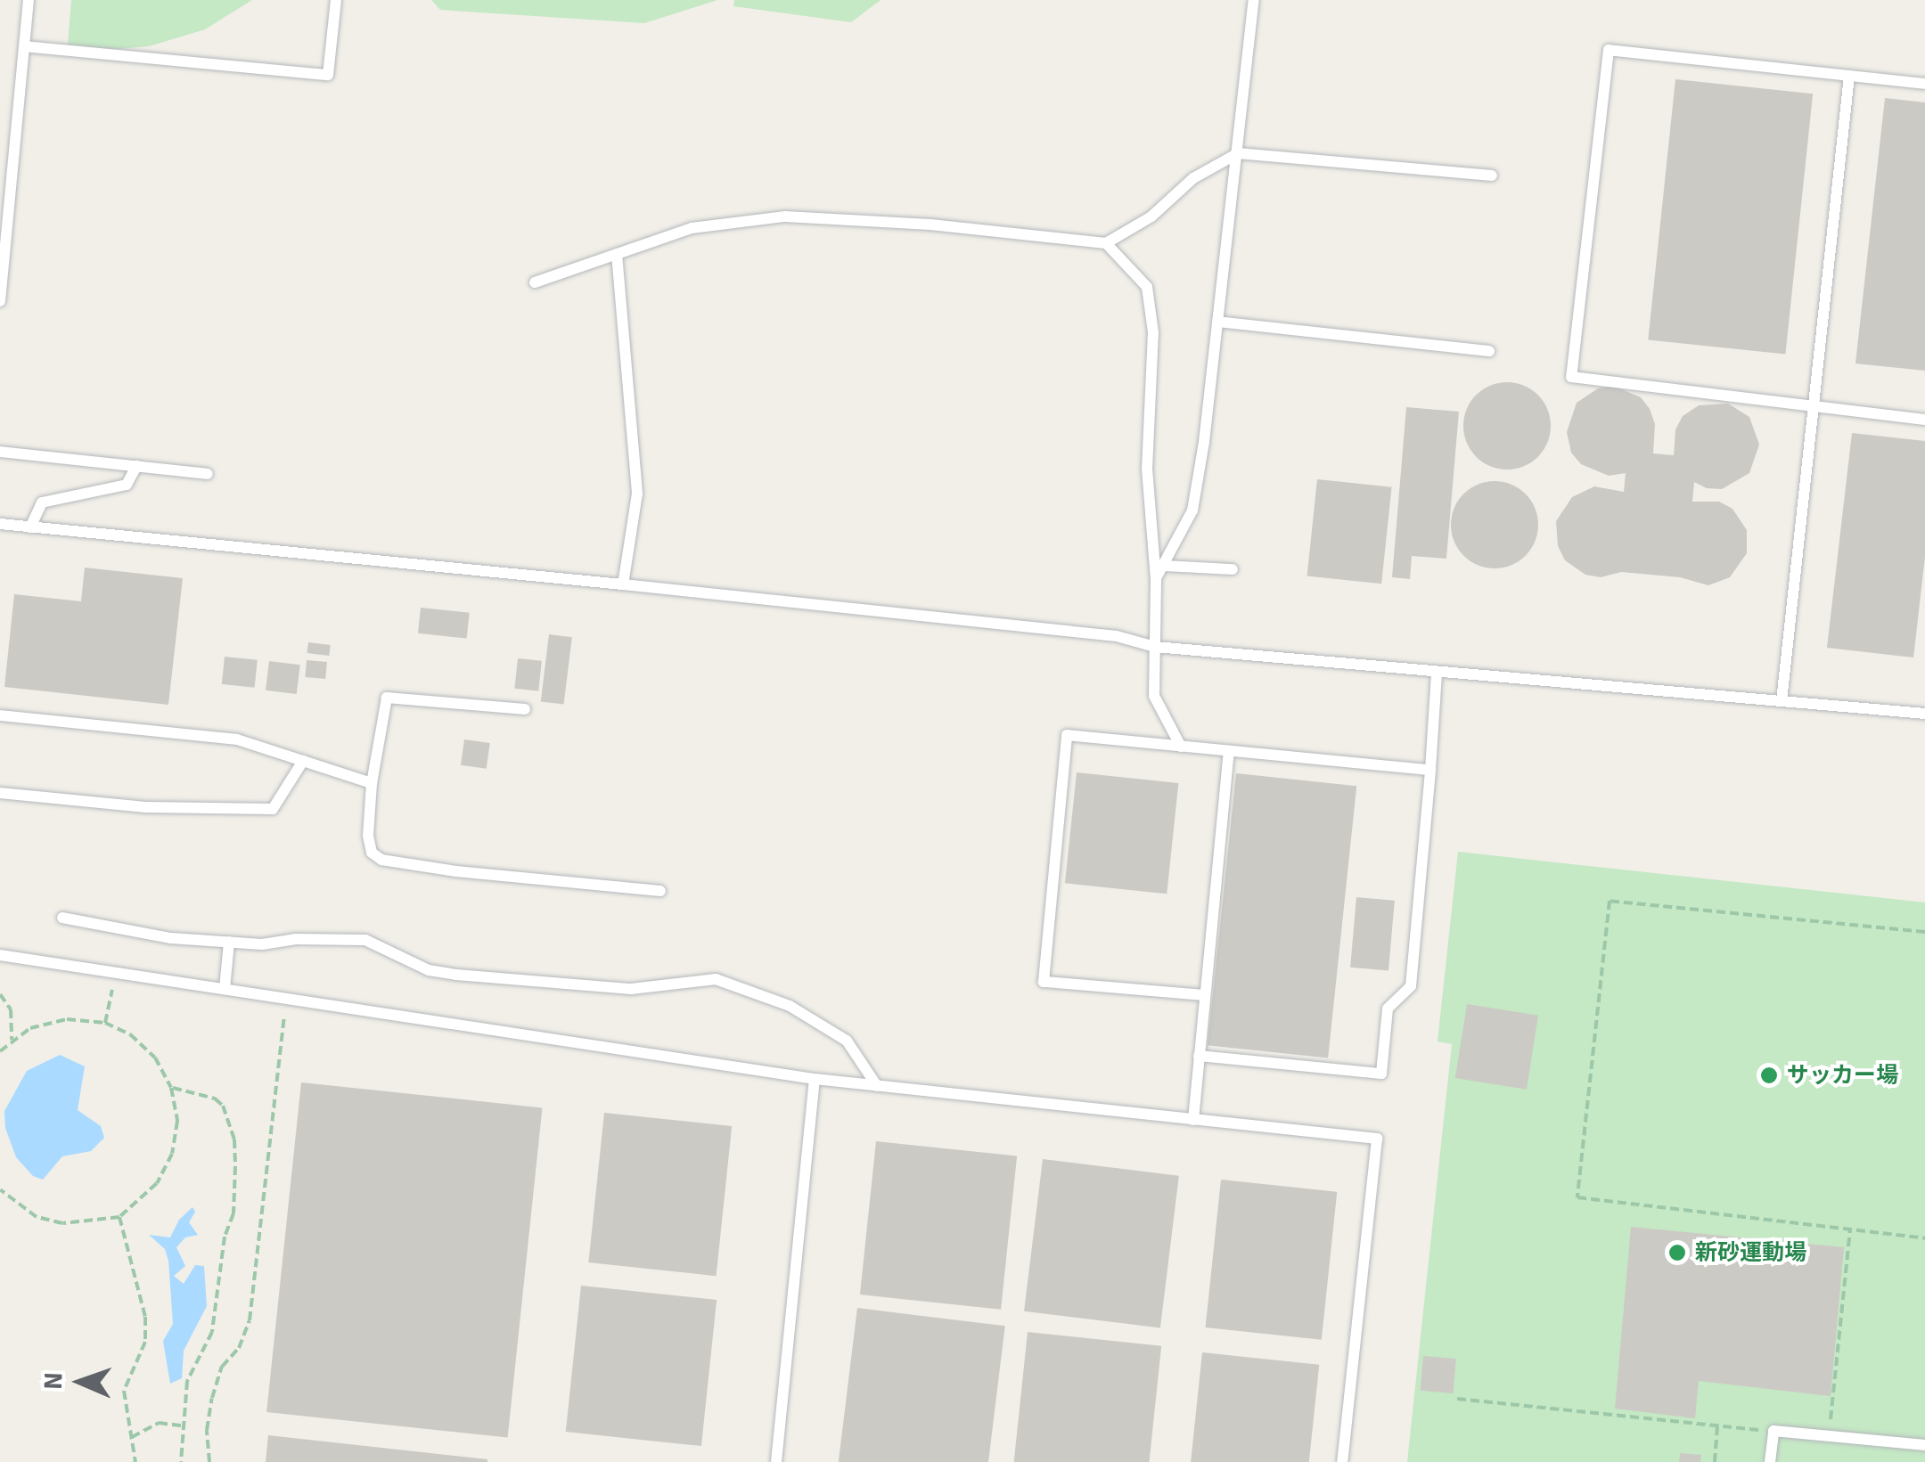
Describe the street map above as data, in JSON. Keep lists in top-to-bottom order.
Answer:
{
  "places": ["サッカー場", "新砂運動場"],
  "north": "left"
}
